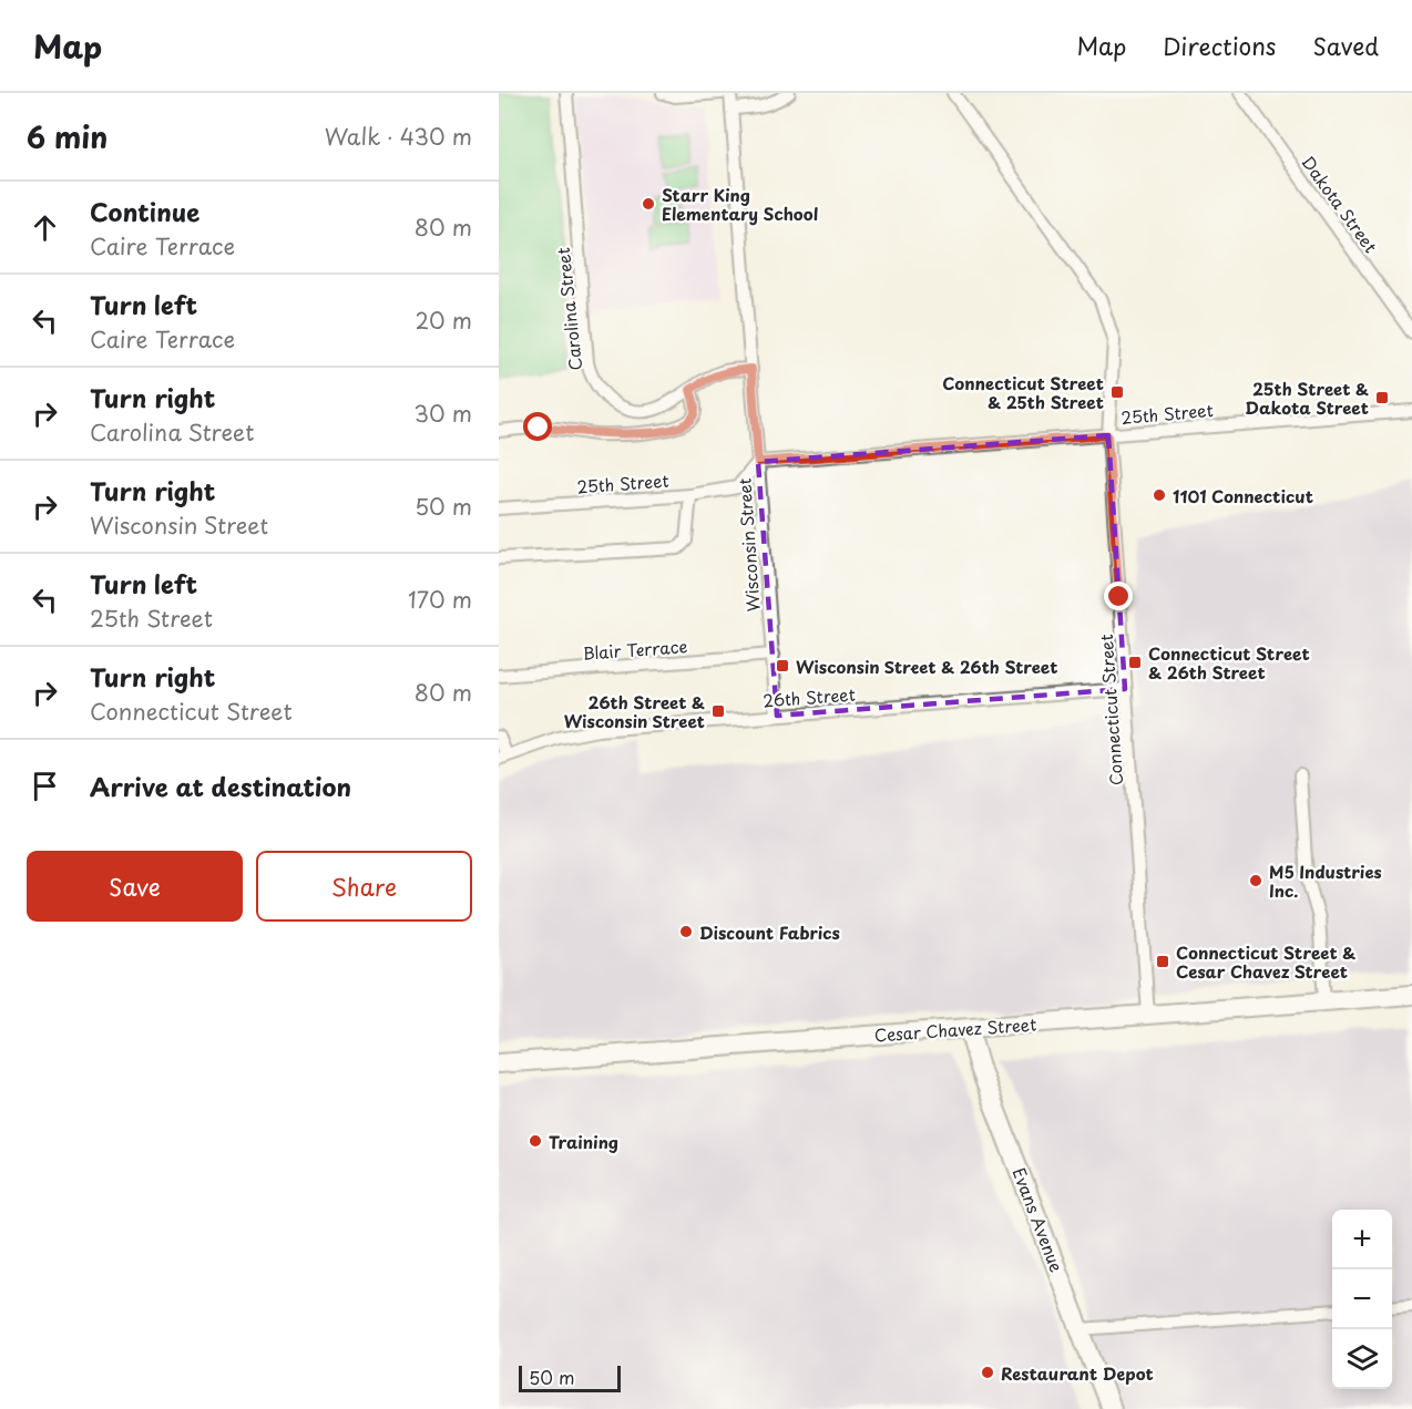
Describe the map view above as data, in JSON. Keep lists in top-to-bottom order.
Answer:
{
  "streets": {
    "main road": ["Cesar Chavez Street", "Evans Avenue"],
    "street": [
      "Dakota Street",
      "Carolina Street",
      "25th Street",
      "Wisconsin Street",
      "Blair Terrace",
      "26th Street",
      "Connecticut Street"
    ]
  },
  "crossings": [
    ["Carolina Street", "Wisconsin Street"],
    ["25th Street", "Wisconsin Street"],
    ["25th Street", "Connecticut Street"],
    ["Wisconsin Street", "Blair Terrace"],
    ["Wisconsin Street", "26th Street"],
    ["26th Street", "Connecticut Street"],
    ["Connecticut Street", "Cesar Chavez Street"],
    ["Cesar Chavez Street", "Evans Avenue"]
  ],
  "places": {
    "other": [
      "Starr King Elementary School",
      "1101 Connecticut",
      "M5 Industries Inc.",
      "Discount Fabrics",
      "Training",
      "Restaurant Depot"
    ],
    "transit": [
      "Connecticut Street & 25th Street",
      "25th Street & Dakota Street",
      "Connecticut Street & 26th Street",
      "Wisconsin Street & 26th Street",
      "26th Street & Wisconsin Street",
      "Connecticut Street & Cesar Chavez Street"
    ]
  },
  "scale_bar": "50 m",
  "page": {
    "header": "Map",
    "nav": ["Map", "Directions", "Saved"],
    "heading": ["6 min", "Walk · 430 m"],
    "list": [
      ["Continue", "Caire Terrace", "80 m"],
      ["Turn left", "Caire Terrace", "20 m"],
      ["Turn right", "Carolina Street", "30 m"],
      ["Turn right", "Wisconsin Street", "50 m"],
      ["Turn left", "25th Street", "170 m"],
      ["Turn right", "Connecticut Street", "80 m"],
      "Arrive at destination"
    ],
    "buttons": ["Save", "Share"],
    "map_buttons": ["+", "−"],
    "scale": "50 m"
  }
}
